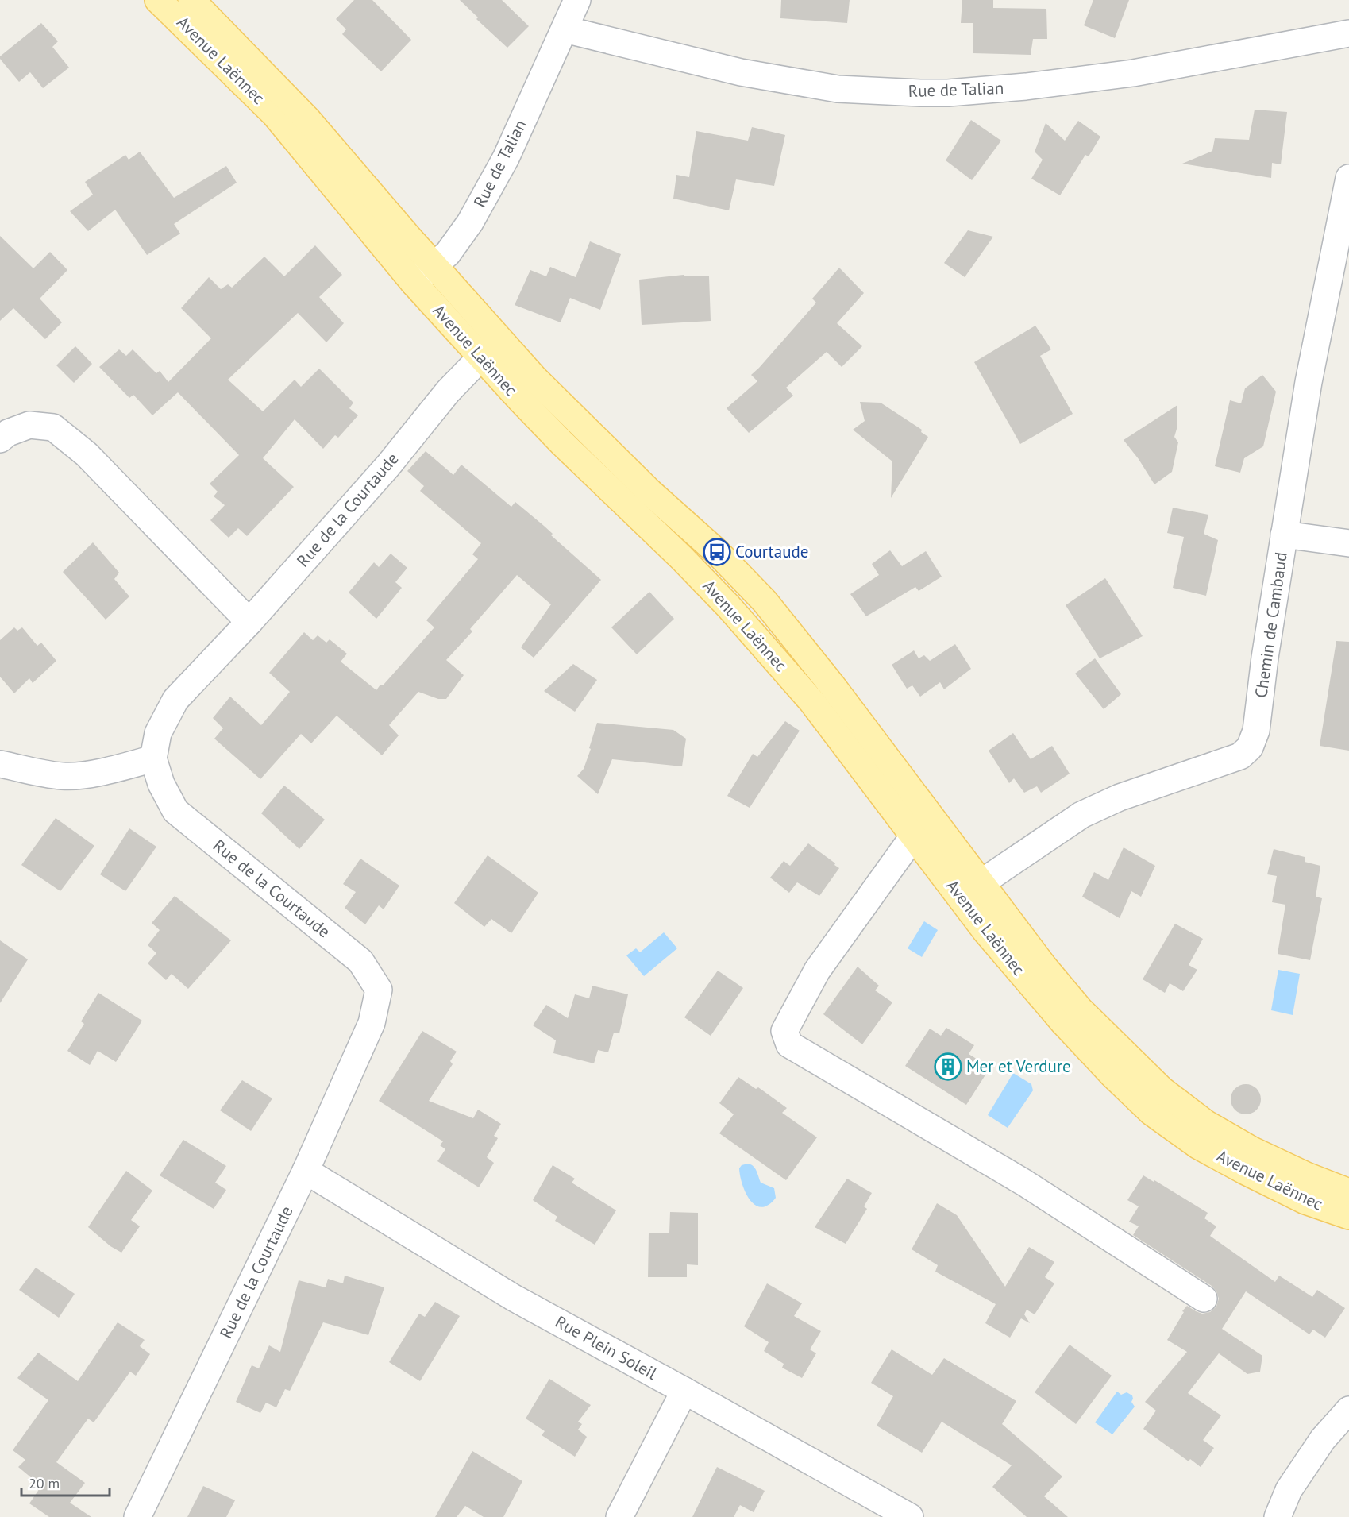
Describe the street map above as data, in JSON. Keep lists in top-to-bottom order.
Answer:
{
  "streets": {
    "main road": ["Avenue Laënnec"],
    "street": [
      "Rue de Talian",
      "Rue de la Courtaude",
      "Chemin de Cambaud",
      "Rue Plein Soleil"
    ]
  },
  "crossings": [
    ["Avenue Laënnec", "Rue de Talian"],
    ["Avenue Laënnec", "Rue de la Courtaude"],
    ["Avenue Laënnec", "Chemin de Cambaud"],
    ["Rue de la Courtaude", "Rue Plein Soleil"]
  ],
  "places": {
    "bus stop": ["Courtaude"],
    "building": ["Mer et Verdure"]
  },
  "scale_bar": "20 m"
}
